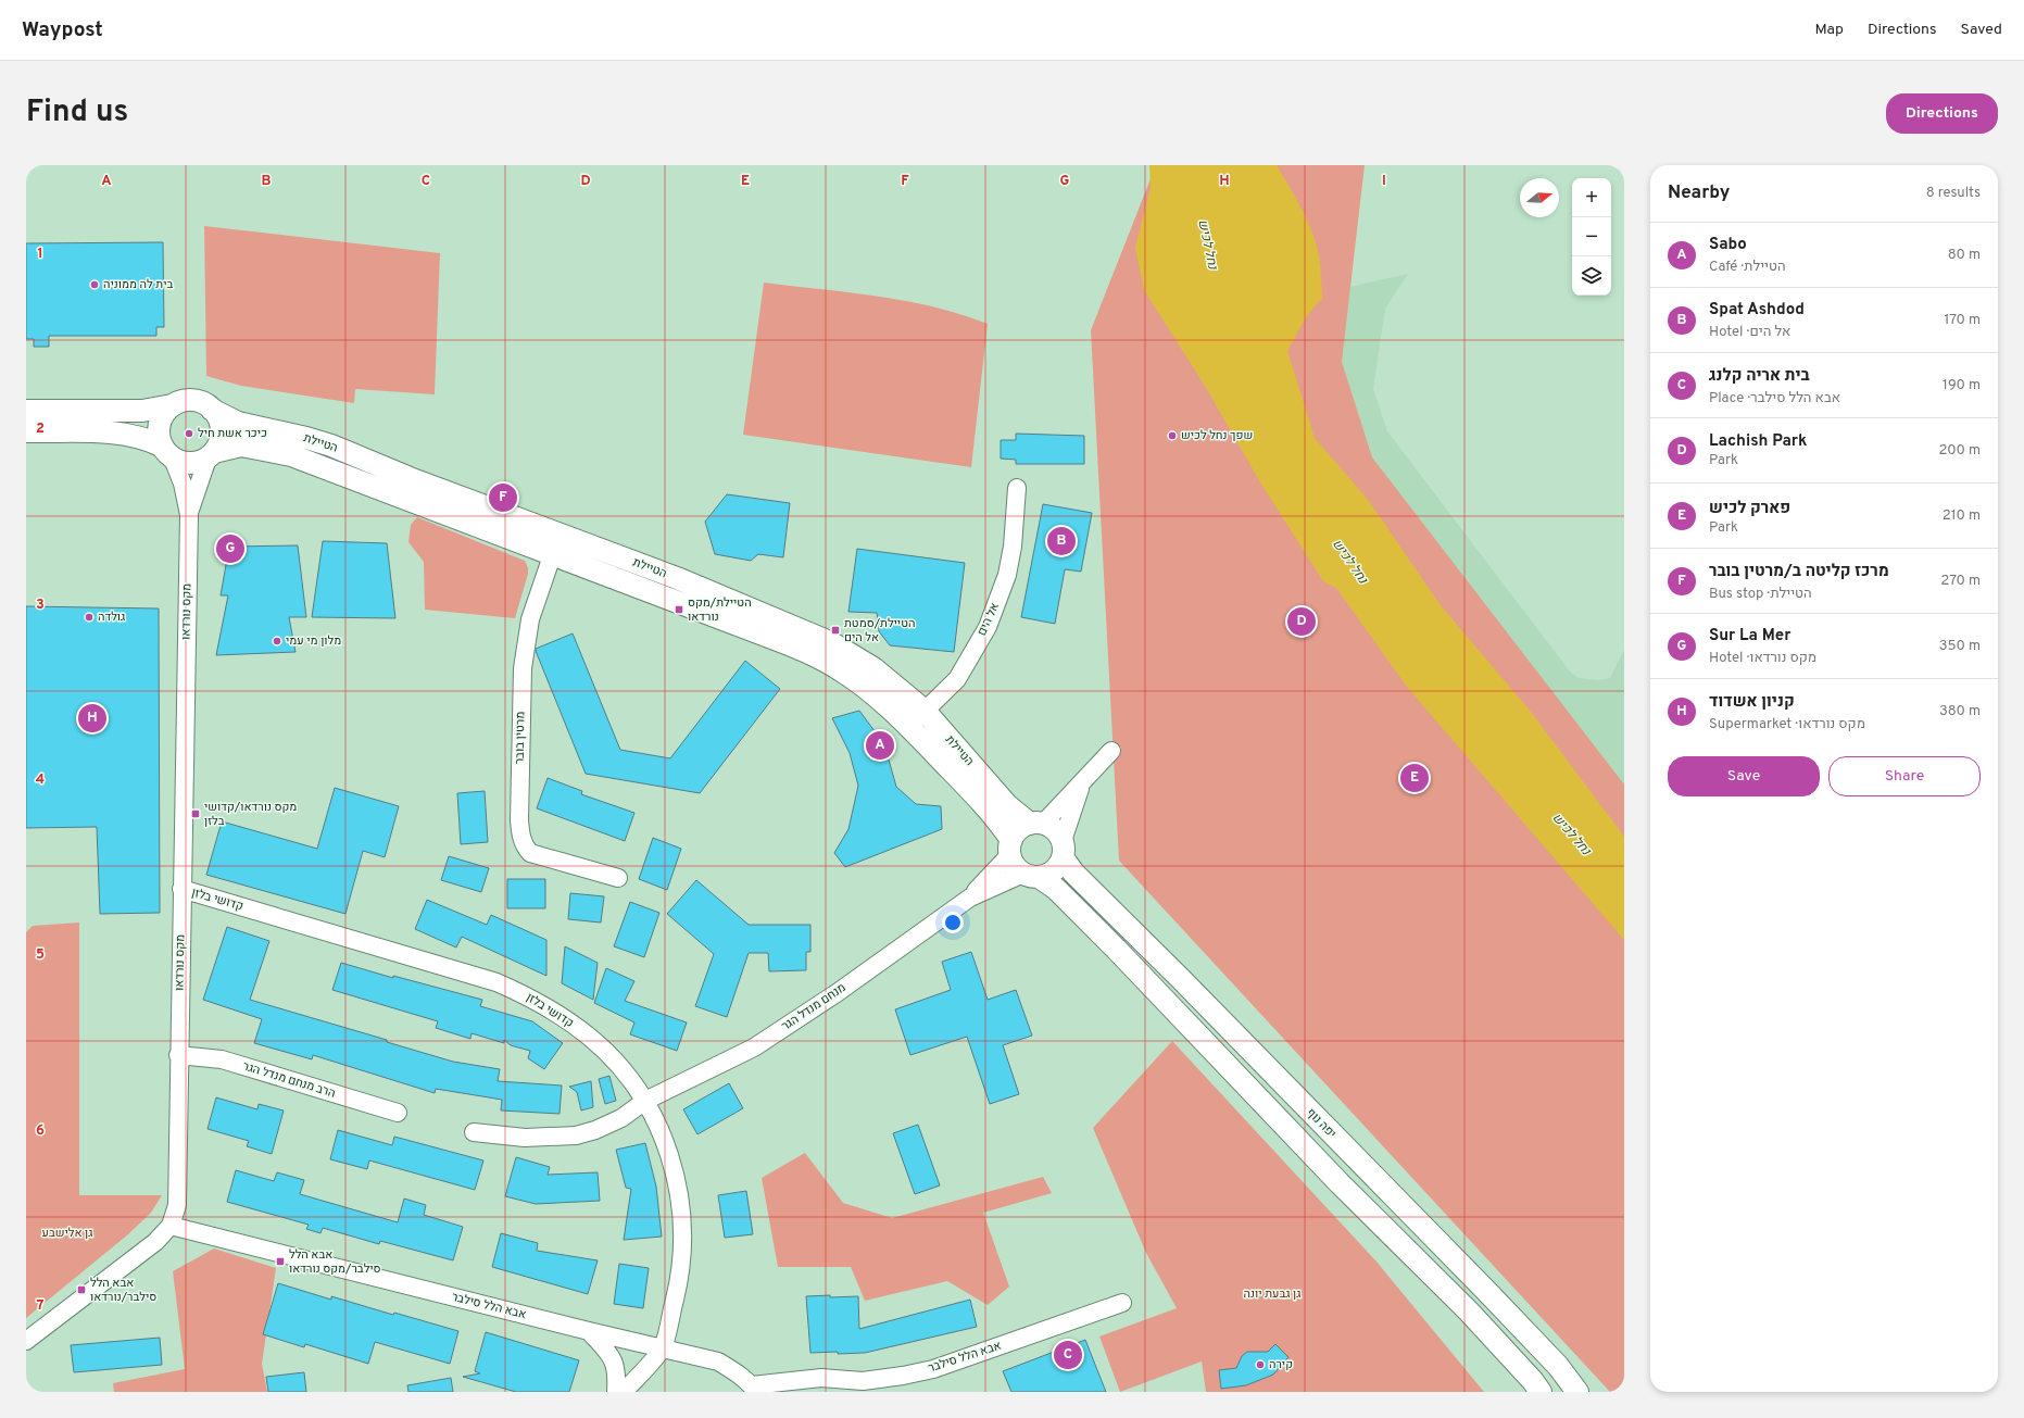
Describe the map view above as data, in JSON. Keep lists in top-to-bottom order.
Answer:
{
  "streets": {
    "main road": ["הטיילת", "יפה נוף"],
    "street": [
      "מקס נורדאו",
      "אל הים",
      "מרטין בובר",
      "קדושי בלזן",
      "מנחם מנדל הגר",
      "הרב מנחם מנדל הגר",
      "אבא הלל סילבר"
    ]
  },
  "crossings": [
    ["הטיילת", "מקס נורדאו"],
    ["הטיילת", "אל הים"],
    ["הטיילת", "מרטין בובר"],
    ["הטיילת", "יפה נוף"],
    ["מקס נורדאו", "קדושי בלזן"],
    ["מקס נורדאו", "הרב מנחם מנדל הגר"],
    ["מקס נורדאו", "אבא הלל סילבר"],
    ["קדושי בלזן", "מנחם מנדל הגר"],
    ["קדושי בלזן", "אבא הלל סילבר"]
  ],
  "water": ["נחל לכיש"],
  "parks": ["גן אלישבע", "גן גבעת יונה"],
  "places": {
    "other": [
      "בית לה ממוניה",
      "כיכר אשת חיל",
      "שפך נחל לכיש",
      "גולדה",
      "מלון מי עמי",
      "קירה"
    ],
    "transit": [
      "הטיילת/מקס נורדאו",
      "הטיילת/סמטת אל הים",
      "מקס נורדאו/קדושי בלזן",
      "אבא הלל סילבר/מקס נורדאו",
      "אבא הלל סילבר/נורדאו"
    ]
  },
  "north": "right",
  "page": {
    "header": "Waypost",
    "nav": ["Map", "Directions", "Saved"],
    "title": "Find us",
    "buttons": [
      "Directions",
      ["Save", "Share"]
    ],
    "heading": ["Nearby", "8 results"],
    "map_buttons": ["+", "−"],
    "list": [
      {
        "mark": "A",
        "name": "Sabo",
        "note": "Café · הטיילת",
        "value": "80 m"
      },
      {
        "mark": "B",
        "name": "Spat Ashdod",
        "note": "Hotel · אל הים",
        "value": "170 m"
      },
      {
        "mark": "C",
        "name": "בית אריה קלנג",
        "note": "Place · אבא הלל סילבר",
        "value": "190 m"
      },
      {
        "mark": "D",
        "name": "Lachish Park",
        "note": "Park",
        "value": "200 m"
      },
      {
        "mark": "E",
        "name": "פארק לכיש",
        "note": "Park",
        "value": "210 m"
      },
      {
        "mark": "F",
        "name": "מרכז קליטה ב/מרטין בובר",
        "note": "Bus stop · הטיילת",
        "value": "270 m"
      },
      {
        "mark": "G",
        "name": "Sur La Mer",
        "note": "Hotel · מקס נורדאו",
        "value": "350 m"
      },
      {
        "mark": "H",
        "name": "קניון אשדוד",
        "note": "Supermarket · מקס נורדאו",
        "value": "380 m"
      }
    ],
    "pins": [
      "F",
      "B",
      "G",
      "D",
      "H",
      "A",
      "E",
      "C"
    ]
  },
  "grid": {
    "columns": [
      "A",
      "B",
      "C",
      "D",
      "E",
      "F",
      "G",
      "H",
      "I"
    ],
    "rows": [
      "1",
      "2",
      "3",
      "4",
      "5",
      "6",
      "7"
    ]
  }
}
